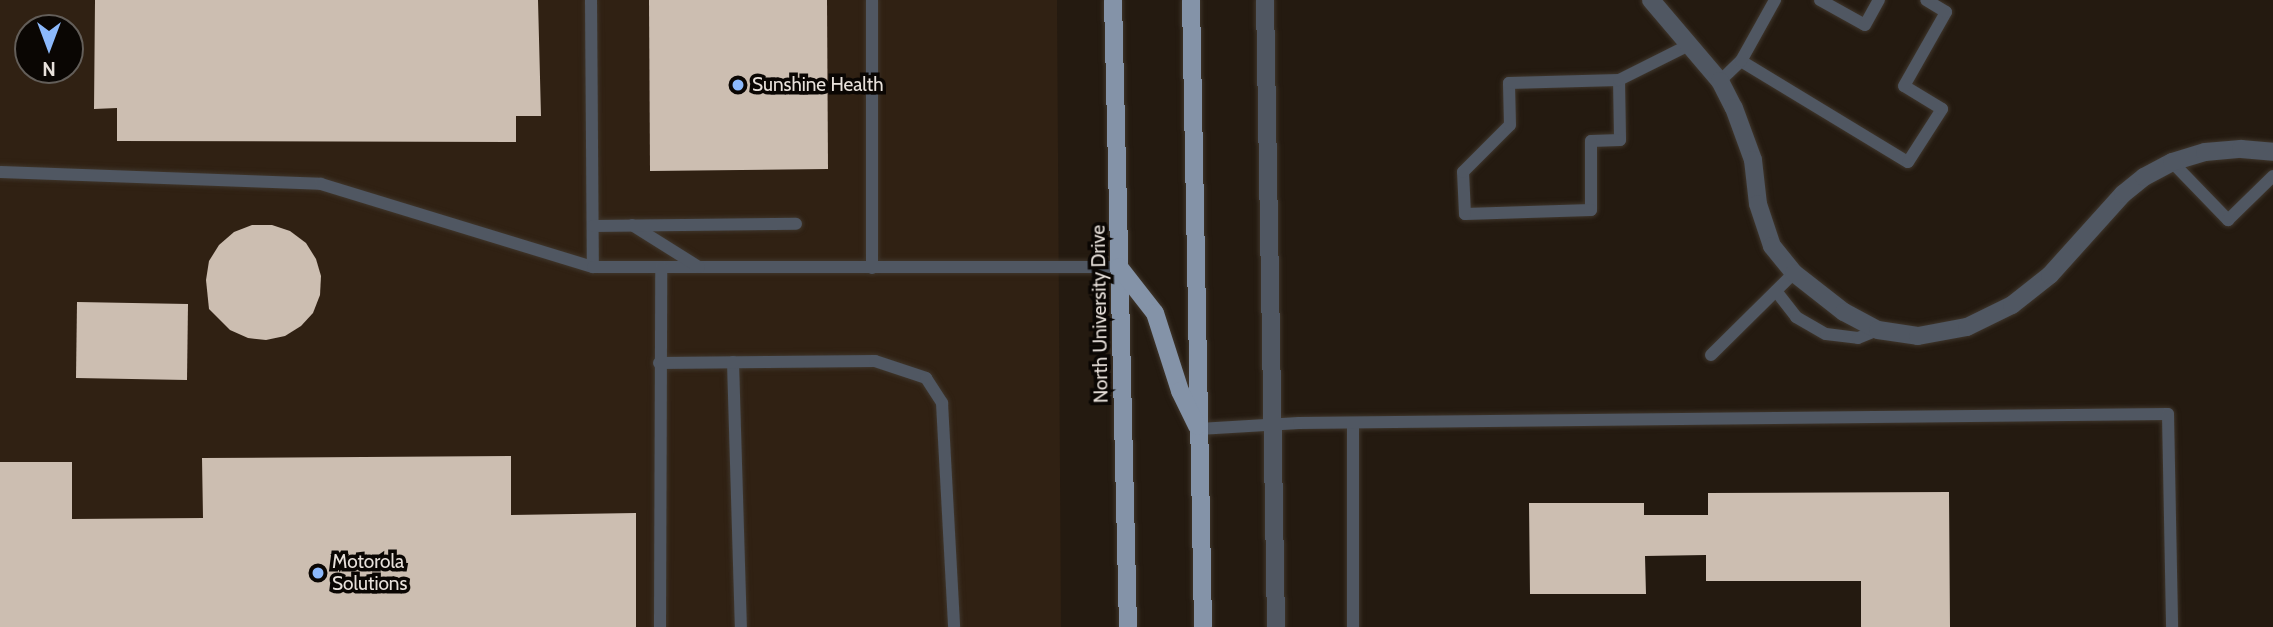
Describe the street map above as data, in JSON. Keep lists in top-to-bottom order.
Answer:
{
  "streets": {
    "main road": ["North University Drive"]
  },
  "places": ["Sunshine Health", "Motorola Solutions"],
  "north": "bottom"
}
